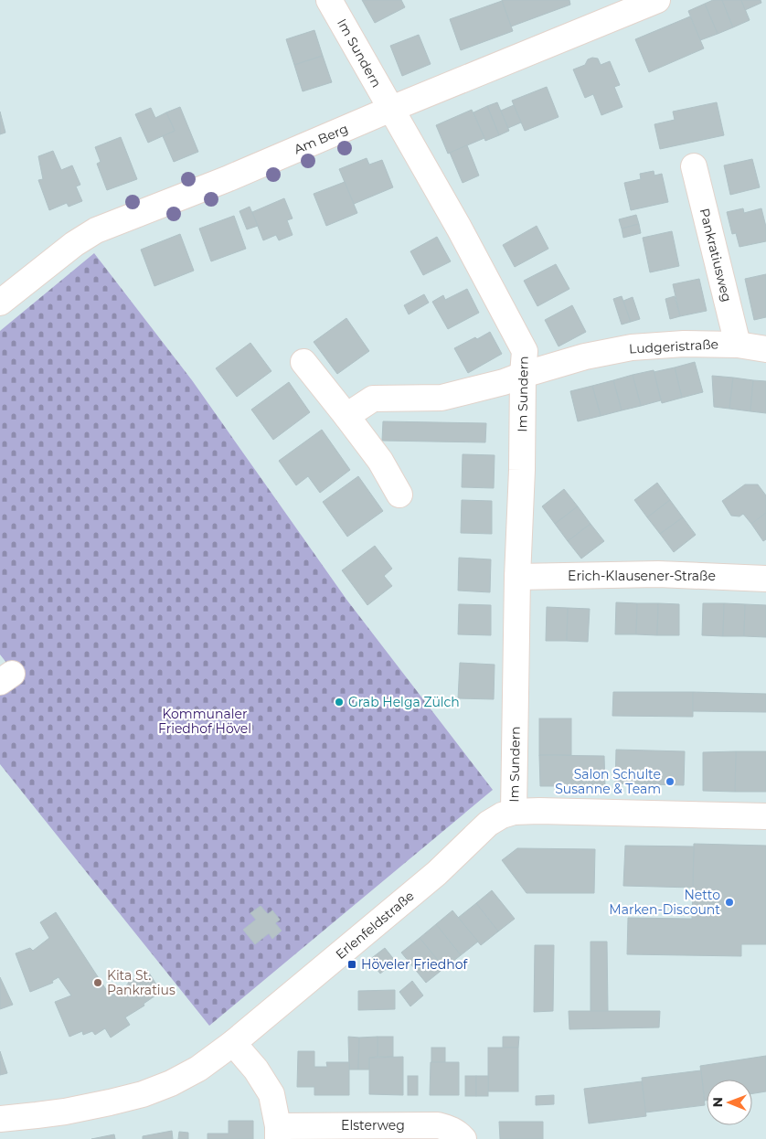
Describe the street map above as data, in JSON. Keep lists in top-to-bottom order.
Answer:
{
  "streets": {
    "street": [
      "Im Sundern",
      "Am Berg",
      "Pankratiusweg",
      "Ludgeristraße",
      "Erich-Klausener-Straße",
      "Erlenfeldstraße",
      "Elsterweg"
    ]
  },
  "crossings": [
    ["Im Sundern", "Am Berg"],
    ["Im Sundern", "Ludgeristraße"],
    ["Im Sundern", "Erich-Klausener-Straße"],
    ["Im Sundern", "Erlenfeldstraße"],
    ["Pankratiusweg", "Ludgeristraße"],
    ["Erlenfeldstraße", "Elsterweg"]
  ],
  "parks": ["Kommunaler Friedhof Hövel"],
  "places": {
    "other": [
      "Grab Helga Zülch",
      "Salon Schulte Susanne & Team",
      "Netto Marken-Discount",
      "Kita St. Pankratius"
    ],
    "transit": ["Höveler Friedhof"]
  },
  "north": "left"
}
